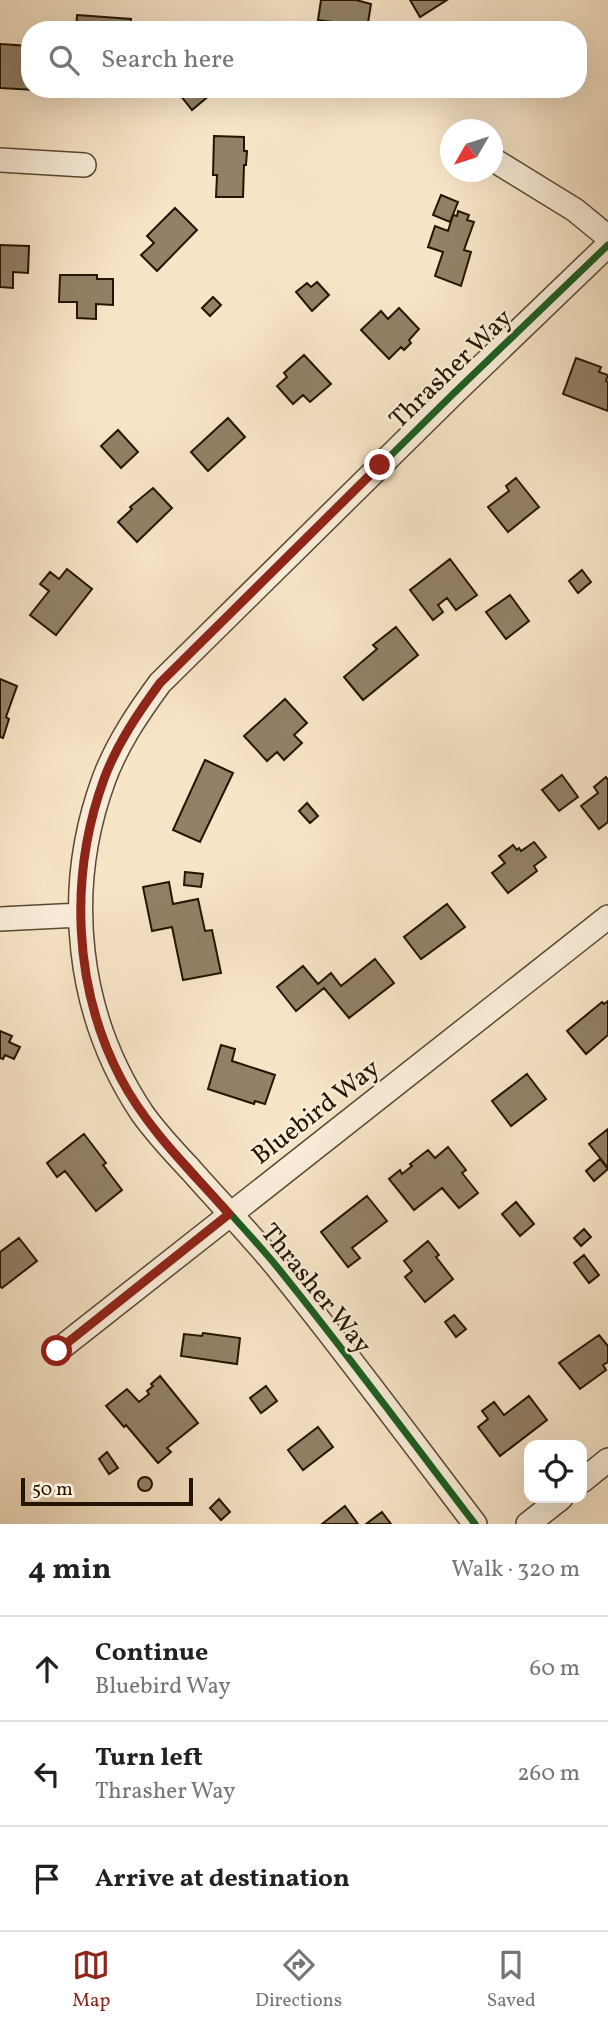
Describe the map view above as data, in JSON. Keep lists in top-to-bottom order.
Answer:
{
  "streets": {
    "street": ["Thrasher Way", "Bluebird Way"]
  },
  "crossings": [
    ["Thrasher Way", "Bluebird Way"]
  ],
  "scale_bar": "50 m",
  "north": "bottom left",
  "page": {
    "search": "Search here",
    "scale": "50 m",
    "heading": ["4 min", "Walk · 320 m"],
    "list": [
      ["Continue", "Bluebird Way", "60 m"],
      ["Turn left", "Thrasher Way", "260 m"],
      "Arrive at destination"
    ],
    "nav": ["Map", "Directions", "Saved"]
  }
}
